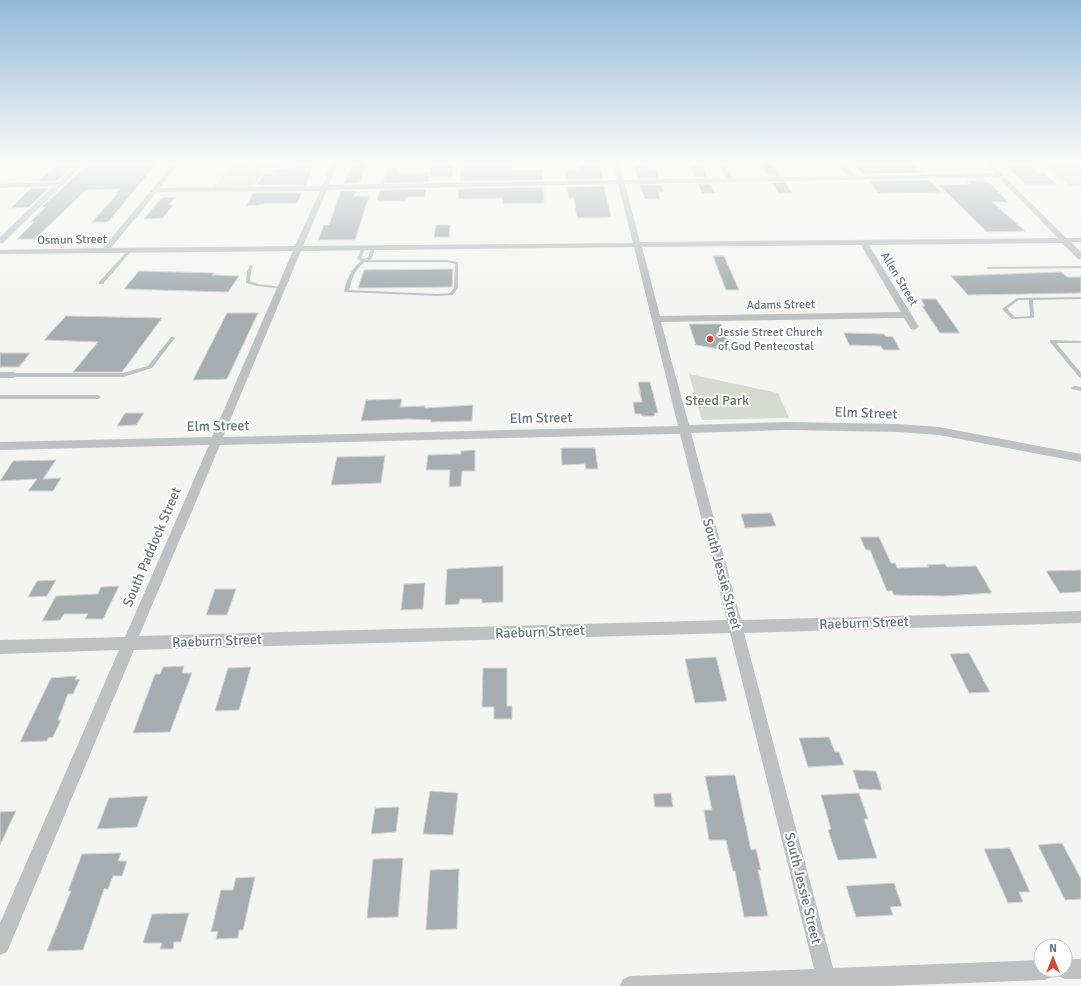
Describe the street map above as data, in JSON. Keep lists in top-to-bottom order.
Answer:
{
  "streets": {
    "street": [
      "Osmun Street",
      "Allen Street",
      "Adams Street",
      "Elm Street",
      "South Paddock Street",
      "South Jessie Street",
      "Raeburn Street"
    ]
  },
  "crossings": [
    ["Osmun Street", "Allen Street"],
    ["Osmun Street", "South Paddock Street"],
    ["Osmun Street", "South Jessie Street"],
    ["Allen Street", "Adams Street"],
    ["Adams Street", "South Jessie Street"],
    ["Elm Street", "South Paddock Street"],
    ["Elm Street", "South Jessie Street"],
    ["South Paddock Street", "Raeburn Street"],
    ["South Jessie Street", "Raeburn Street"]
  ],
  "parks": ["Steed Park"],
  "places": ["Jessie Street Church of God Pentecostal"],
  "north": "top"
}
